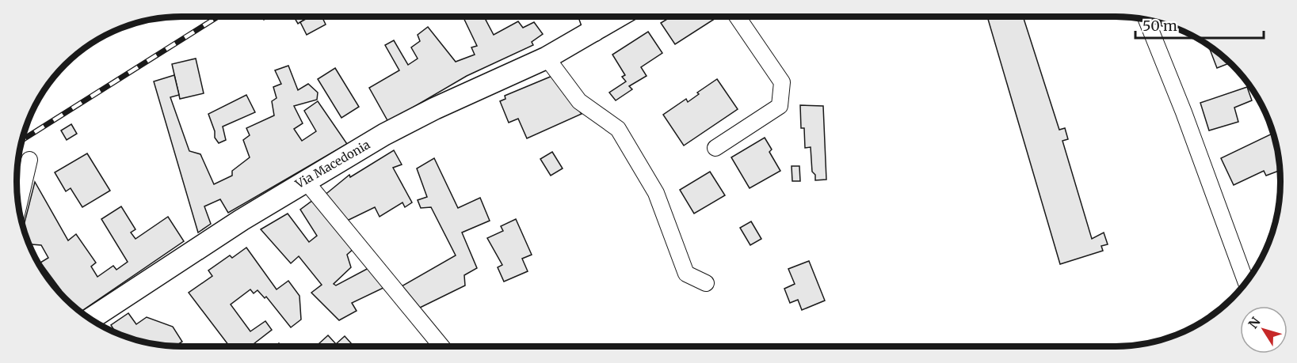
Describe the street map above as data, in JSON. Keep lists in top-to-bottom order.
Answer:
{
  "streets": {
    "main road": ["Via Macedonia"]
  },
  "scale_bar": "50 m",
  "north": "top left"
}
